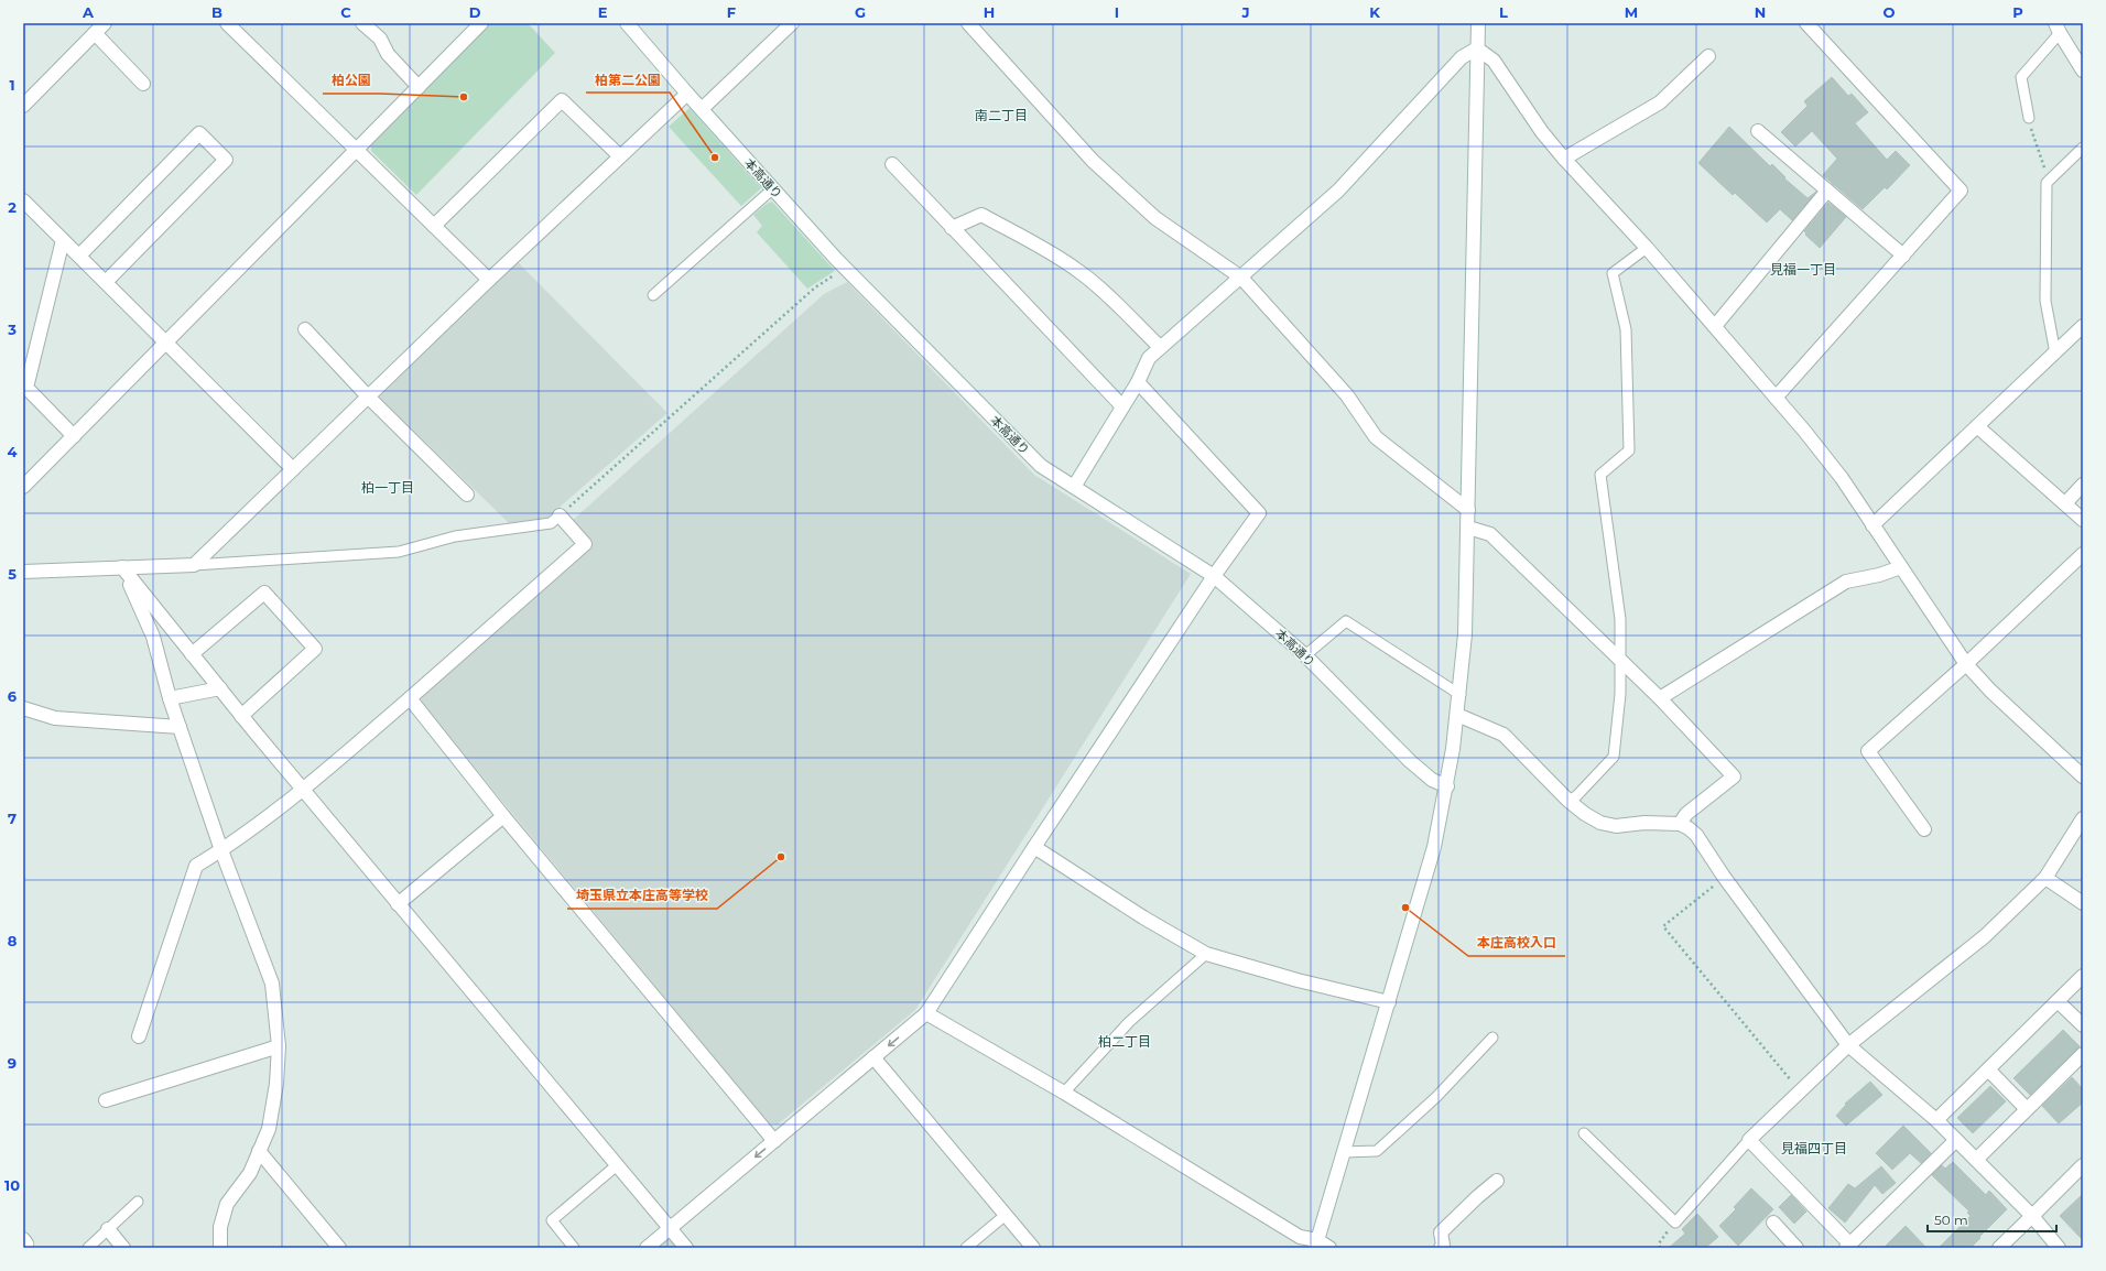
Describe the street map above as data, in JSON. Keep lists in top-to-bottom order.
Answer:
{
  "streets": {
    "street": ["本高通り"]
  },
  "districts": [
    "南二丁目",
    "見福一丁目",
    "柏一丁目",
    "柏二丁目",
    "見福四丁目"
  ],
  "places": [
    "柏公園",
    "柏第二公園",
    "埼玉県立本庄高等学校",
    "本庄高校入口"
  ],
  "scale_bar": "50 m",
  "grid": {
    "columns": [
      "A",
      "B",
      "C",
      "D",
      "E",
      "F",
      "G",
      "H",
      "I",
      "J",
      "K",
      "L",
      "M",
      "N",
      "O",
      "P"
    ],
    "rows": [
      "1",
      "2",
      "3",
      "4",
      "5",
      "6",
      "7",
      "8",
      "9",
      "10"
    ]
  }
}
